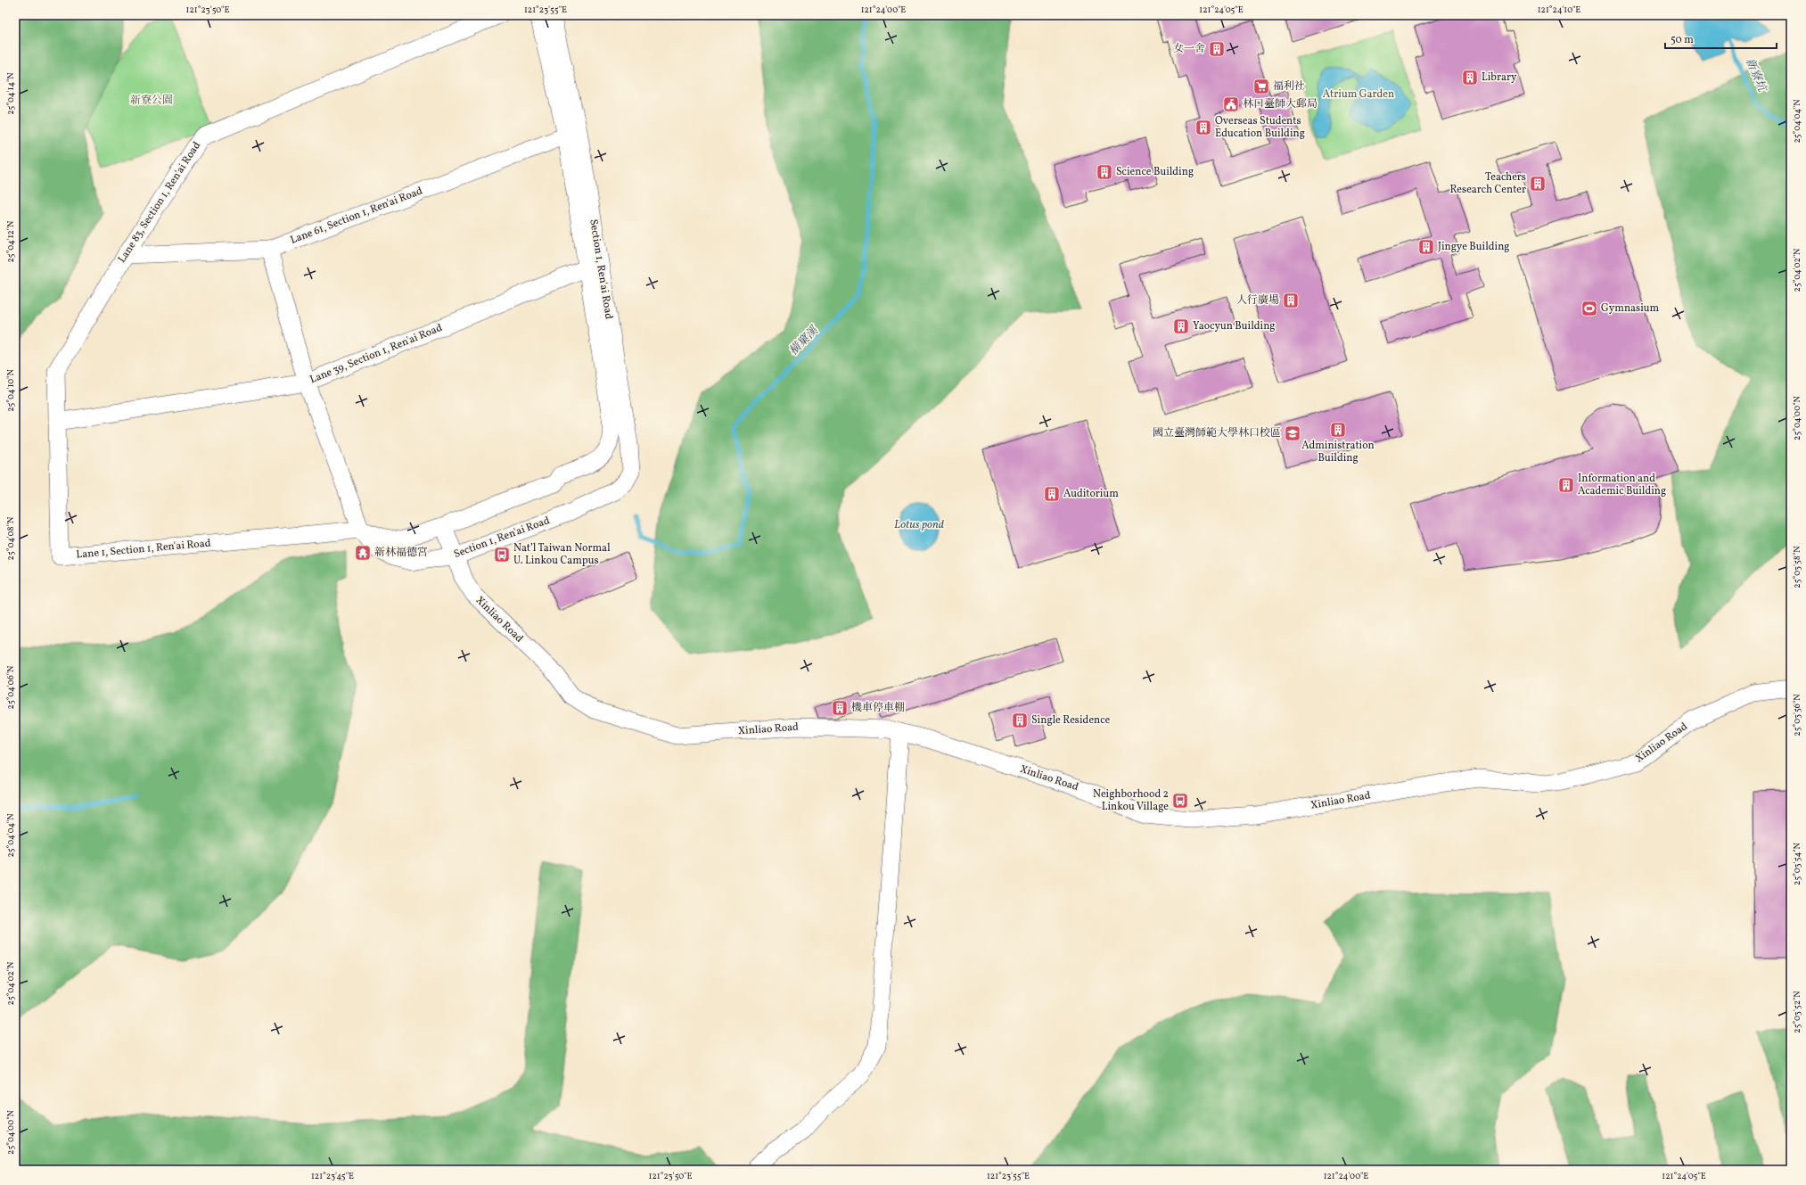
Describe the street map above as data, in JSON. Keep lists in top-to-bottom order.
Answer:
{
  "streets": {
    "street": [
      "Lane 83, Section 1, Ren'ai Road",
      "Lane 61, Section 1, Ren'ai Road",
      "Section 1, Ren'ai Road",
      "Lane 39, Section 1, Ren'ai Road",
      "Lane 1, Section 1, Ren'ai Road",
      "Xinliao Road"
    ]
  },
  "crossings": [
    ["Lane 83, Section 1, Ren'ai Road", "Lane 61, Section 1, Ren'ai Road"],
    ["Lane 83, Section 1, Ren'ai Road", "Lane 39, Section 1, Ren'ai Road"],
    ["Lane 83, Section 1, Ren'ai Road", "Lane 1, Section 1, Ren'ai Road"],
    ["Lane 61, Section 1, Ren'ai Road", "Section 1, Ren'ai Road"],
    ["Section 1, Ren'ai Road", "Lane 39, Section 1, Ren'ai Road"],
    ["Section 1, Ren'ai Road", "Lane 1, Section 1, Ren'ai Road"],
    ["Section 1, Ren'ai Road", "Xinliao Road"],
    ["Lane 39, Section 1, Ren'ai Road", "Lane 1, Section 1, Ren'ai Road"]
  ],
  "water": ["新寮坑", "橫窠溪", "Lotus pond"],
  "parks": ["Atrium Garden", "新寮公園"],
  "places": {
    "building": [
      "女一舍",
      "Library",
      "Overseas Students Education Building",
      "Science Building",
      "Teachers Research Center",
      "Jingye Building",
      "人行廣場",
      "Yaocyun Building",
      "Administration Building",
      "Information and Academic Building",
      "Auditorium",
      "機車停車棚",
      "Single Residence"
    ],
    "supermarket": ["福利社"],
    "public building": ["林口臺師大郵局"],
    "sports": ["Gymnasium"],
    "school or university": ["國立臺灣師範大學林口校區"],
    "temple": ["新林福德宮"],
    "bus stop": ["Nat’l Taiwan Normal U. Linkou Campus", "Neighborhood 2 Linkou Village"]
  },
  "scale_bar": "50 m",
  "coordinates": [
    "121°23'50\"E",
    "121°23'55\"E",
    "121°24'00\"E",
    "121°24'05\"E",
    "121°24'10\"E",
    "25°04'14\"N",
    "25°04'04\"N",
    "25°04'12\"N",
    "25°04'02\"N",
    "25°04'10\"N",
    "25°04'00\"N",
    "25°04'08\"N",
    "25°03'58\"N",
    "25°04'06\"N",
    "25°03'56\"N",
    "25°03'54\"N",
    "25°03'52\"N",
    "121°23'45\"E"
  ]
}
